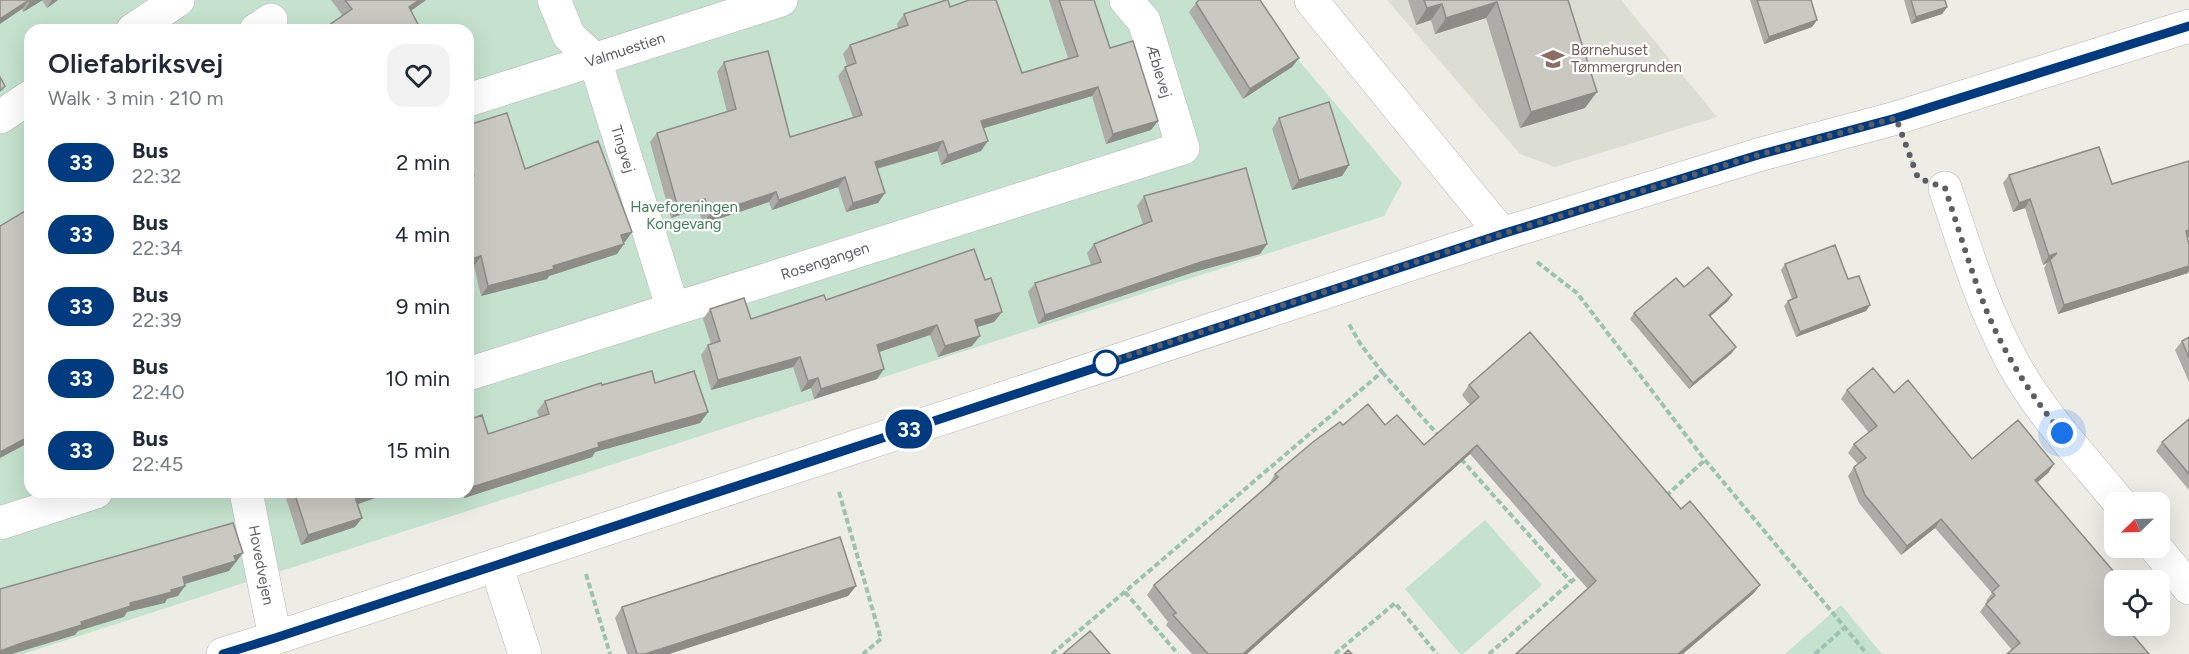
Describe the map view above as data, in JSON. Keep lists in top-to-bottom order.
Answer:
{
  "streets": {
    "street": [
      "Valmuestien",
      "Æblevej",
      "Tingvej",
      "Rosengangen",
      "Hovedvejen"
    ]
  },
  "crossings": [
    ["Valmuestien", "Tingvej"],
    ["Æblevej", "Rosengangen"],
    ["Tingvej", "Rosengangen"]
  ],
  "parks": ["Haveforeningen Kongevang"],
  "places": {
    "school or university": ["Børnehuset Tømmergrunden"]
  },
  "lines": ["bus line 33"],
  "north": "bottom left",
  "page": {
    "on_map": "33",
    "heading": ["Oliefabriksvej", "Walk · 3 min · 210 m"],
    "list": [
      {
        "mark": "33",
        "name": "Bus",
        "note": "22:32",
        "value": "2 min"
      },
      {
        "mark": "33",
        "name": "Bus",
        "note": "22:34",
        "value": "4 min"
      },
      {
        "mark": "33",
        "name": "Bus",
        "note": "22:39",
        "value": "9 min"
      },
      {
        "mark": "33",
        "name": "Bus",
        "note": "22:40",
        "value": "10 min"
      },
      {
        "mark": "33",
        "name": "Bus",
        "note": "22:45",
        "value": "15 min"
      }
    ]
  }
}
